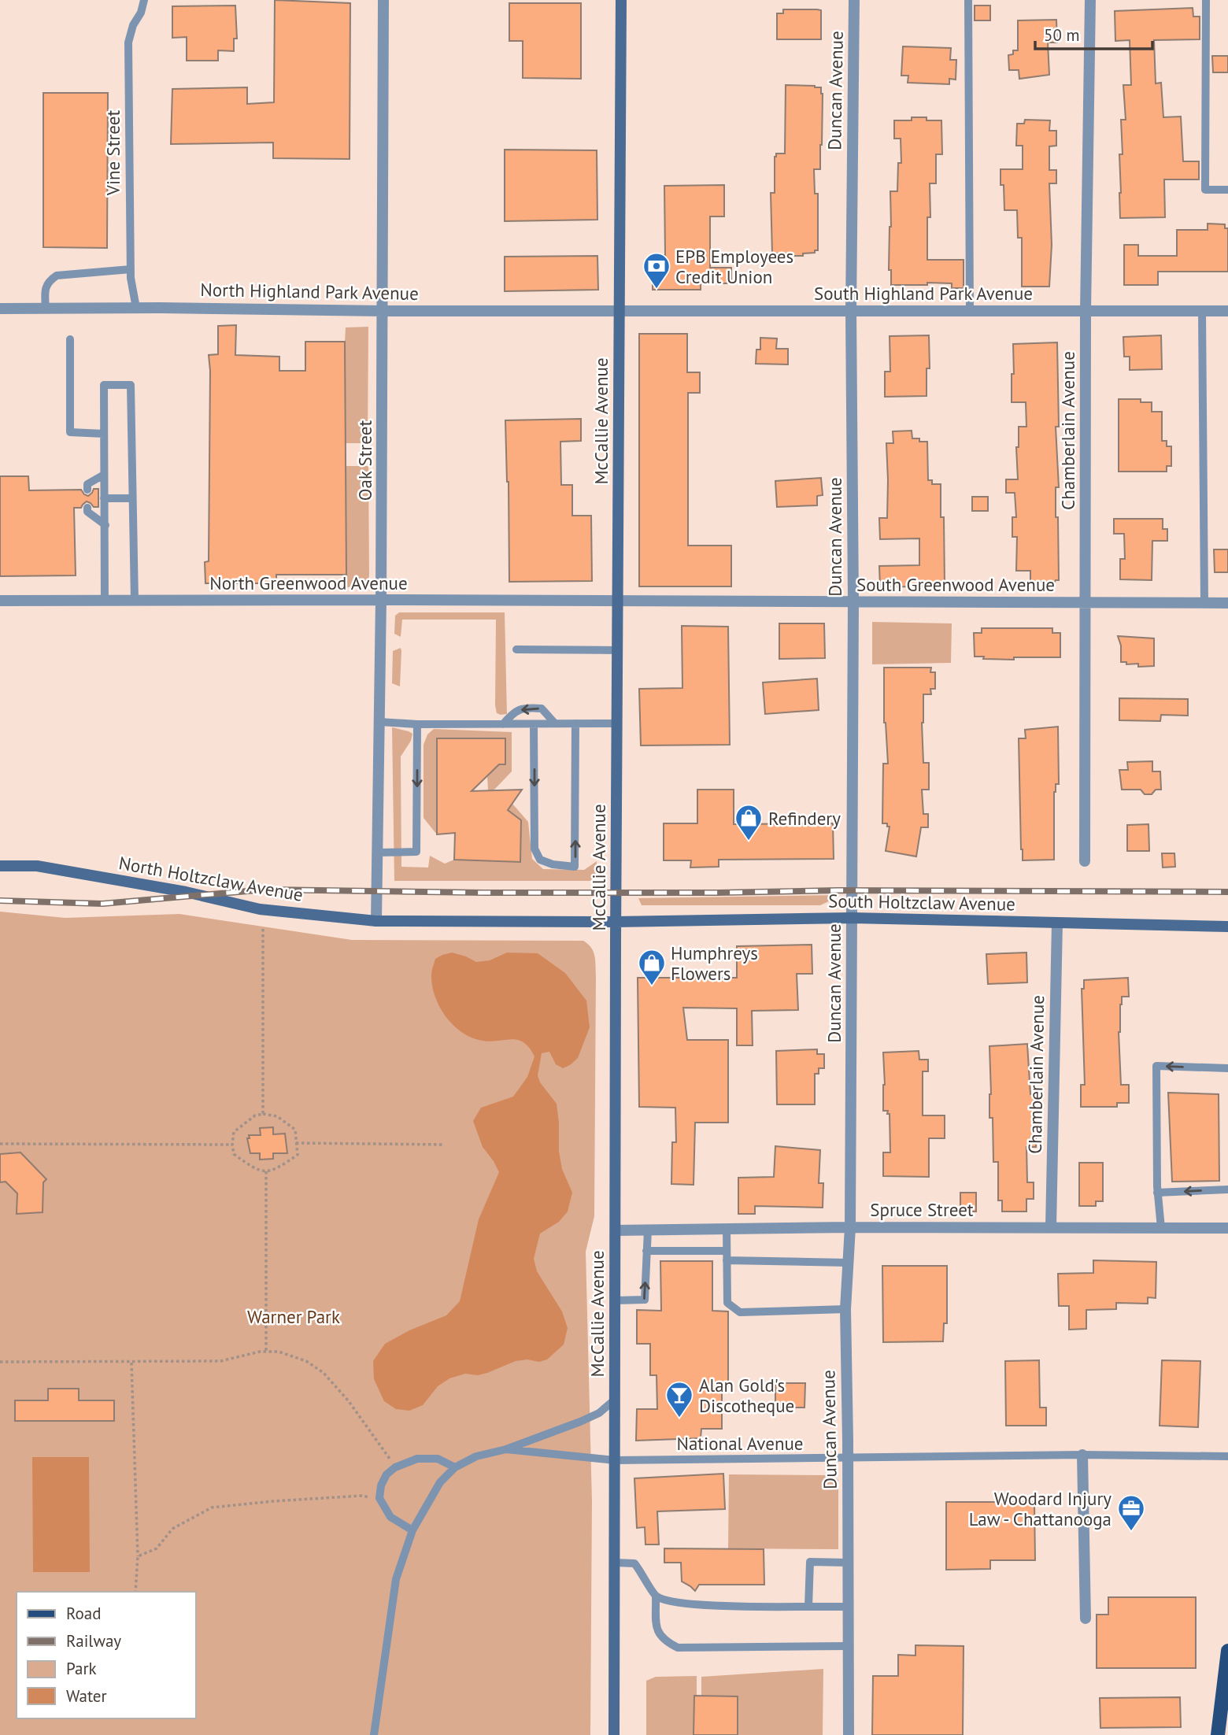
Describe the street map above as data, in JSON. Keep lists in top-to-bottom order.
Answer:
{
  "streets": {
    "main road": ["McCallie Avenue", "North Holtzclaw Avenue", "South Holtzclaw Avenue"],
    "street": [
      "Duncan Avenue",
      "North Highland Park Avenue",
      "South Highland Park Avenue",
      "Chamberlain Avenue",
      "Oak Street",
      "North Greenwood Avenue",
      "South Greenwood Avenue",
      "Spruce Street"
    ],
    "lane": ["Vine Street", "National Avenue"]
  },
  "crossings": [
    ["Duncan Avenue", "South Highland Park Avenue"],
    ["Duncan Avenue", "South Greenwood Avenue"],
    ["Duncan Avenue", "South Holtzclaw Avenue"],
    ["Duncan Avenue", "Spruce Street"],
    ["Duncan Avenue", "National Avenue"],
    ["Vine Street", "North Highland Park Avenue"],
    ["North Highland Park Avenue", "South Highland Park Avenue"],
    ["North Highland Park Avenue", "McCallie Avenue"],
    ["North Highland Park Avenue", "Oak Street"],
    ["South Highland Park Avenue", "McCallie Avenue"],
    ["South Highland Park Avenue", "Chamberlain Avenue"],
    ["McCallie Avenue", "North Greenwood Avenue"],
    ["McCallie Avenue", "South Greenwood Avenue"],
    ["McCallie Avenue", "North Holtzclaw Avenue"],
    ["McCallie Avenue", "South Holtzclaw Avenue"],
    ["McCallie Avenue", "Spruce Street"],
    ["McCallie Avenue", "National Avenue"],
    ["Chamberlain Avenue", "South Greenwood Avenue"],
    ["Chamberlain Avenue", "South Holtzclaw Avenue"],
    ["Chamberlain Avenue", "Spruce Street"],
    ["Oak Street", "North Greenwood Avenue"],
    ["Oak Street", "North Holtzclaw Avenue"],
    ["North Greenwood Avenue", "South Greenwood Avenue"],
    ["North Holtzclaw Avenue", "South Holtzclaw Avenue"]
  ],
  "parks": ["Warner Park"],
  "places": {
    "bank": ["EPB Employees Credit Union"],
    "shop": ["Refindery", "Humphreys Flowers"],
    "bar": ["Alan Gold's Discotheque"],
    "office": ["Woodard Injury Law - Chattanooga"]
  },
  "legend": [
    "Road",
    "Railway",
    "Park",
    "Water"
  ],
  "scale_bar": "50 m"
}
